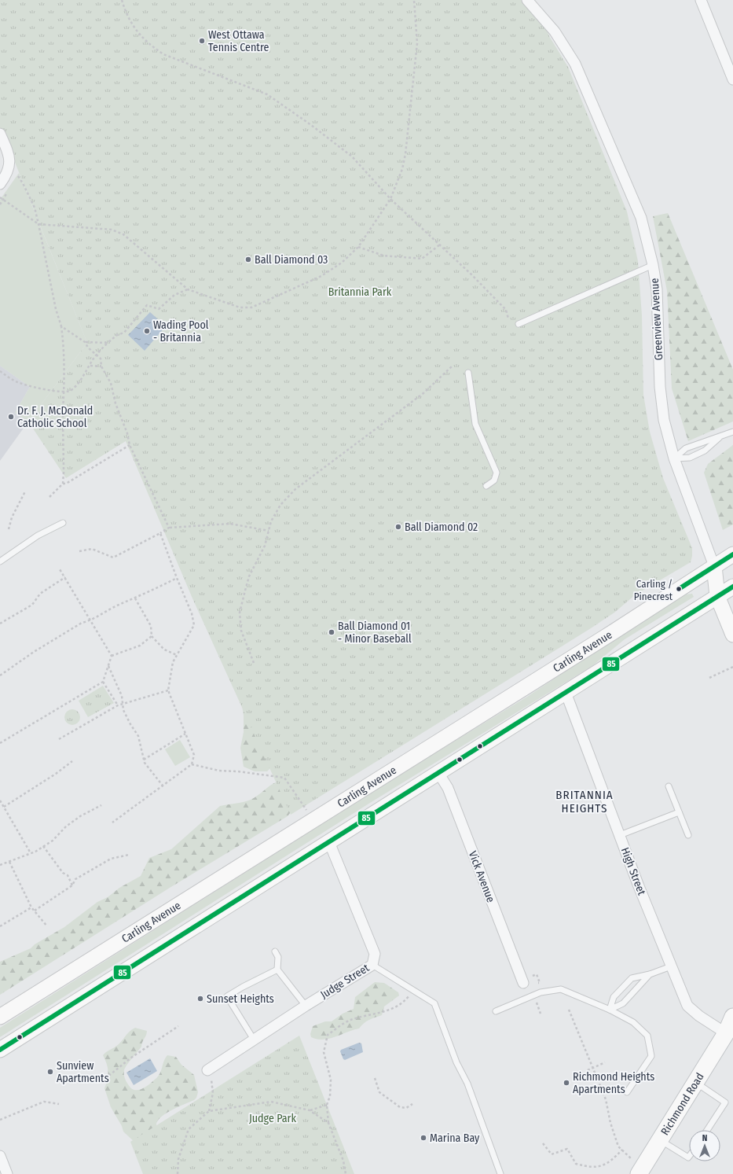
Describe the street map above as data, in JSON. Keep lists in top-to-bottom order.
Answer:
{
  "streets": {
    "main road": ["Carling Avenue", "Richmond Road"],
    "street": [
      "Greenview Avenue",
      "High Street",
      "Vick Avenue",
      "Judge Street"
    ]
  },
  "crossings": [
    ["Greenview Avenue", "Carling Avenue"],
    ["High Street", "Richmond Road"]
  ],
  "districts": ["BRITANNIA HEIGHTS"],
  "parks": ["Britannia Park", "Judge Park"],
  "places": [
    "West Ottawa Tennis Centre",
    "Ball Diamond 03",
    "Wading Pool - Britannia",
    "Dr. F. J. McDonald Catholic School",
    "Ball Diamond 02",
    "Carling / Pinecrest",
    "Ball Diamond 01 - Minor Baseball",
    "Sunset Heights",
    "Sunview Apartments",
    "Richmond Heights Apartments",
    "Marina Bay"
  ],
  "lines": ["transit line 85"],
  "north": "top"
}
